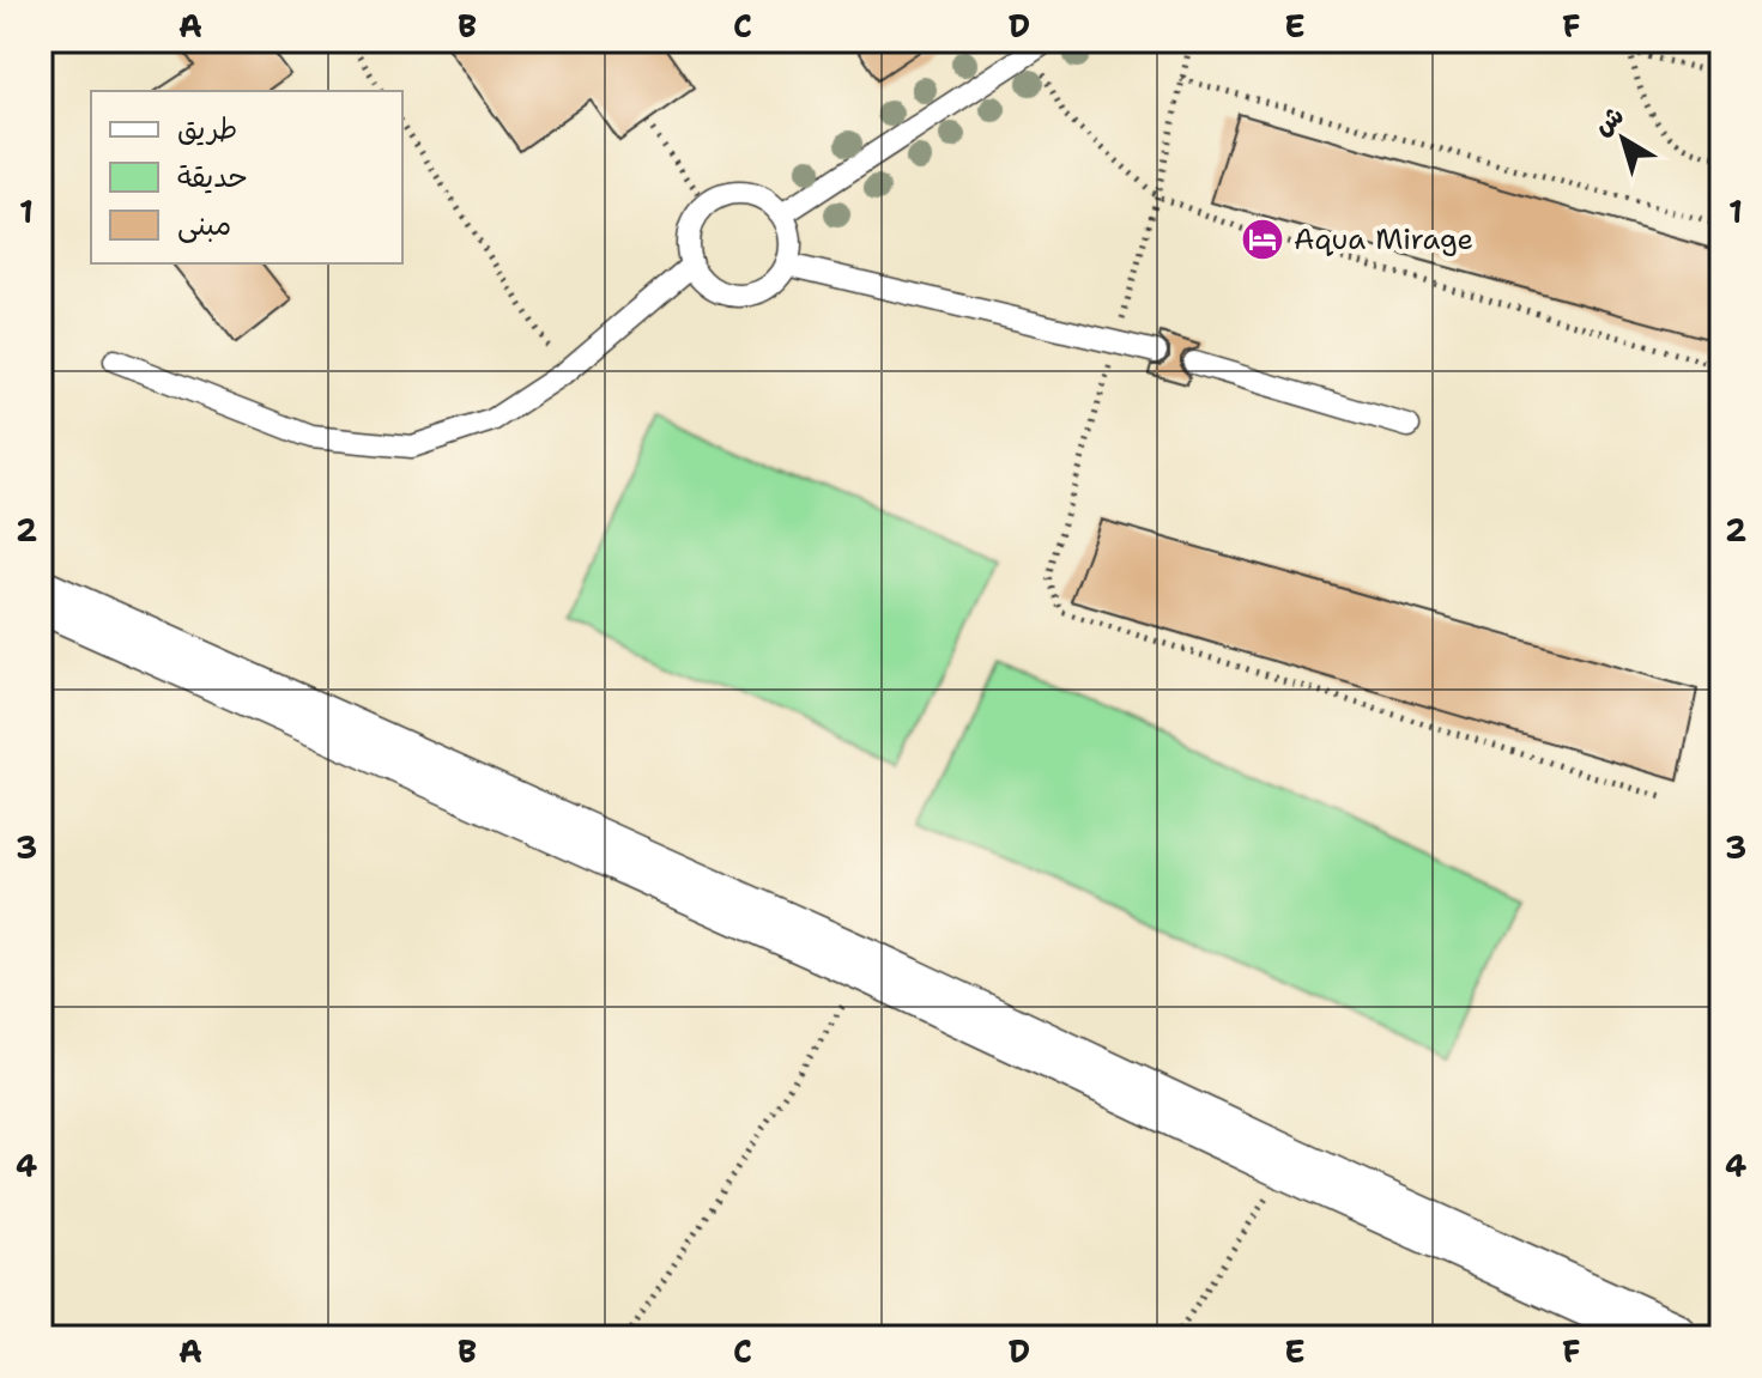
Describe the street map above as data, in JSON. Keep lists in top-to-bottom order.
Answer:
{
  "places": {
    "hotel": ["Aqua Mirage"]
  },
  "legend": ["طريق", "حديقة", "مبنى"],
  "north": "top left",
  "grid": {
    "columns": [
      "A",
      "B",
      "C",
      "D",
      "E",
      "F"
    ],
    "rows": [
      "1",
      "2",
      "3",
      "4"
    ]
  }
}
